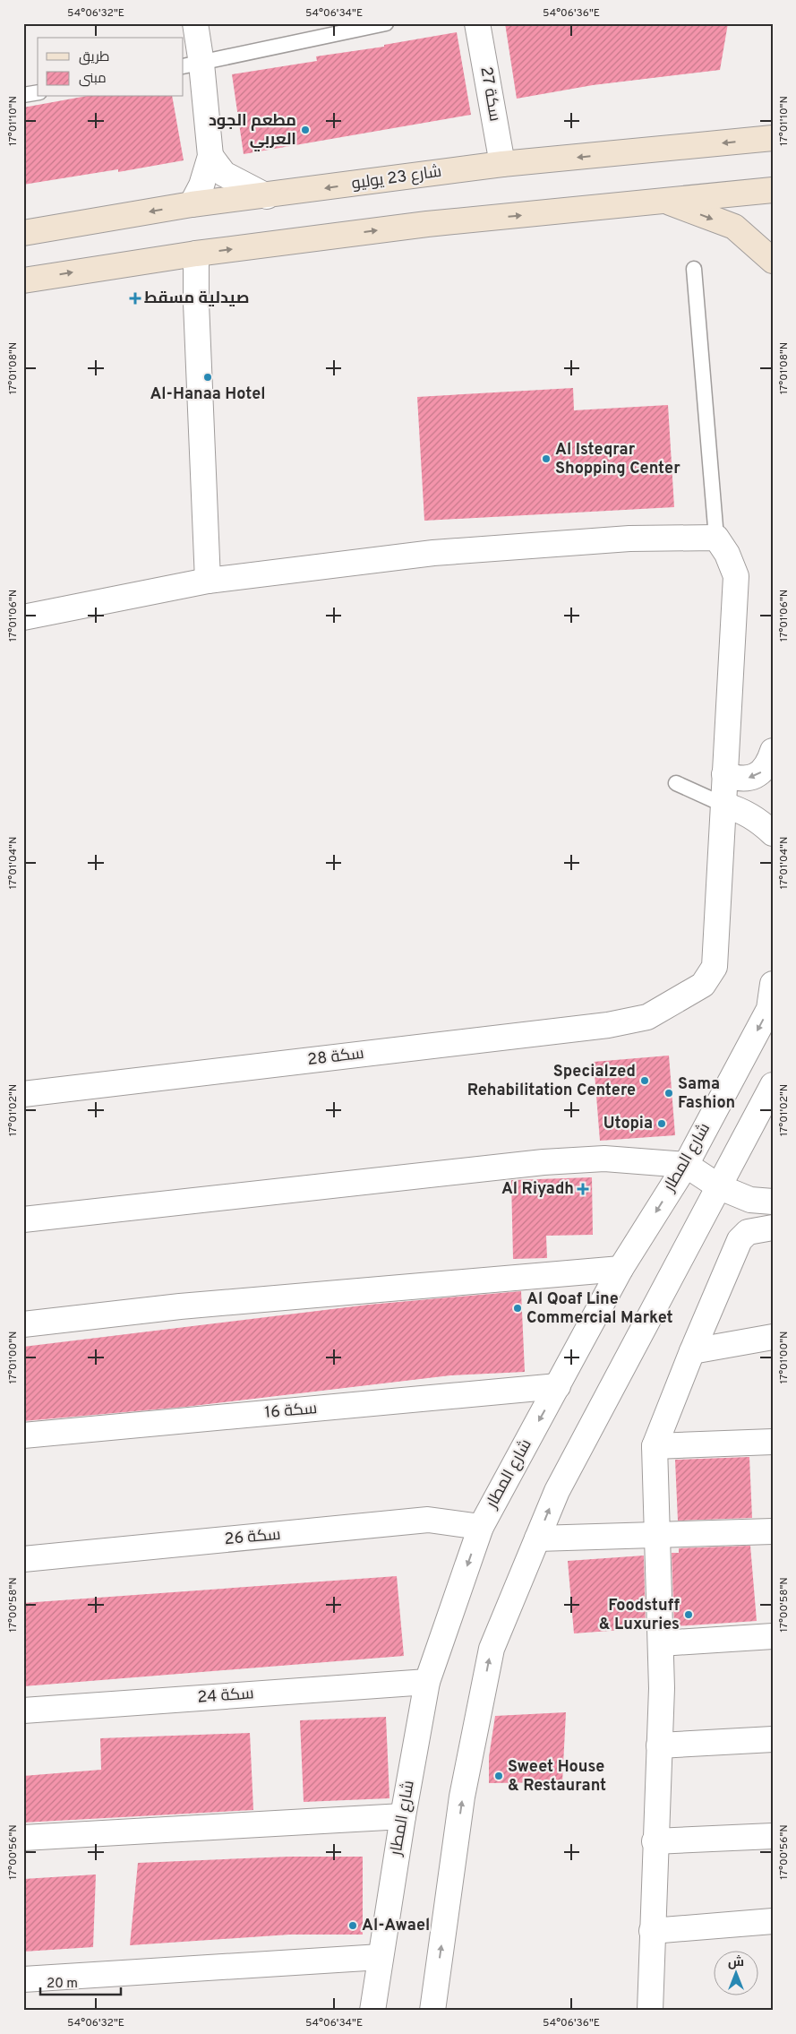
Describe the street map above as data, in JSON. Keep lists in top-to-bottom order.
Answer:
{
  "streets": {
    "main road": ["شارع 23 يوليو"],
    "street": [
      "سكة 27",
      "سكة 28",
      "شارع المطار",
      "سكة 16",
      "سكة 26",
      "سكة 24"
    ]
  },
  "crossings": [
    ["سكة 27", "شارع 23 يوليو"],
    ["شارع المطار", "سكة 16"],
    ["شارع المطار", "سكة 26"],
    ["شارع المطار", "سكة 24"]
  ],
  "places": {
    "other": [
      "مطعم الجود العربي",
      "Al-Hanaa Hotel",
      "Al Isteqrar Shopping Center",
      "Specialzed Rehabilitation Centere",
      "Sama Fashion",
      "Utopia",
      "Al Qoaf Line Commercial Market",
      "Foodstuff & Luxuries",
      "Sweet House & Restaurant",
      "Al-Awael"
    ],
    "health": ["صيدلية مسقط", "Al Riyadh"]
  },
  "legend": ["طريق", "مبنى"],
  "scale_bar": "20 m",
  "north": "top",
  "coordinates": [
    "54°06'32\"E",
    "54°06'34\"E",
    "54°06'36\"E",
    "17°01'10\"N",
    "17°01'08\"N",
    "17°01'06\"N",
    "17°01'04\"N",
    "17°01'02\"N",
    "17°01'00\"N",
    "17°00'58\"N",
    "17°00'56\"N"
  ]
}
